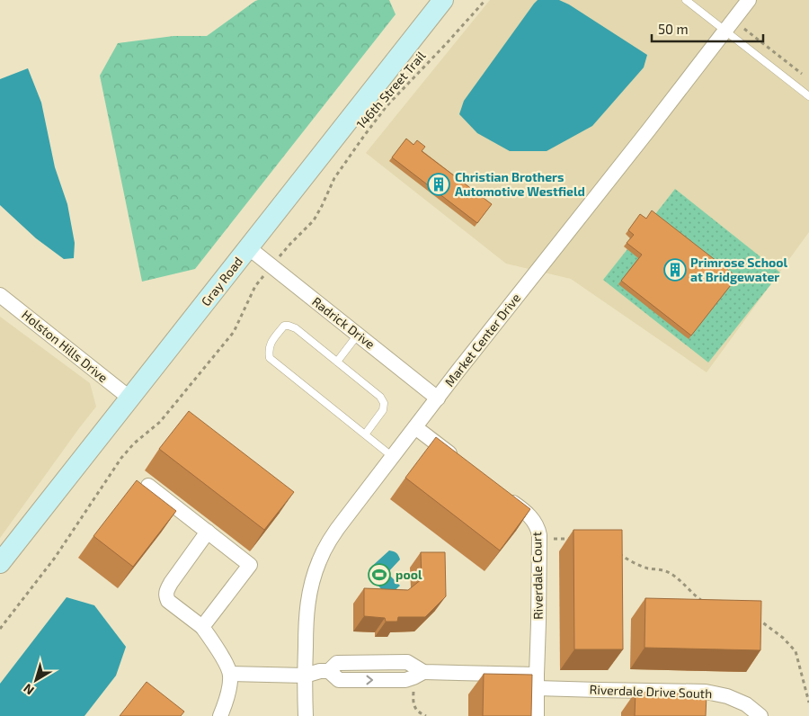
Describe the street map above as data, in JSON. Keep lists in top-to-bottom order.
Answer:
{
  "streets": {
    "street": [
      "Gray Road",
      "Radrick Drive",
      "Market Center Drive",
      "Holston Hills Drive",
      "Riverdale Court",
      "Riverdale Drive South"
    ],
    "path": ["146th Street Trail"]
  },
  "crossings": [
    ["146th Street Trail", "Radrick Drive"],
    ["Gray Road", "Radrick Drive"],
    ["Gray Road", "Holston Hills Drive"],
    ["Radrick Drive", "Market Center Drive"],
    ["Market Center Drive", "Riverdale Drive South"],
    ["Riverdale Court", "Riverdale Drive South"]
  ],
  "places": {
    "building": ["Christian Brothers Automotive Westfield", "Primrose School at Bridgewater"],
    "sports": ["pool"]
  },
  "scale_bar": "50 m",
  "north": "bottom left"
}
